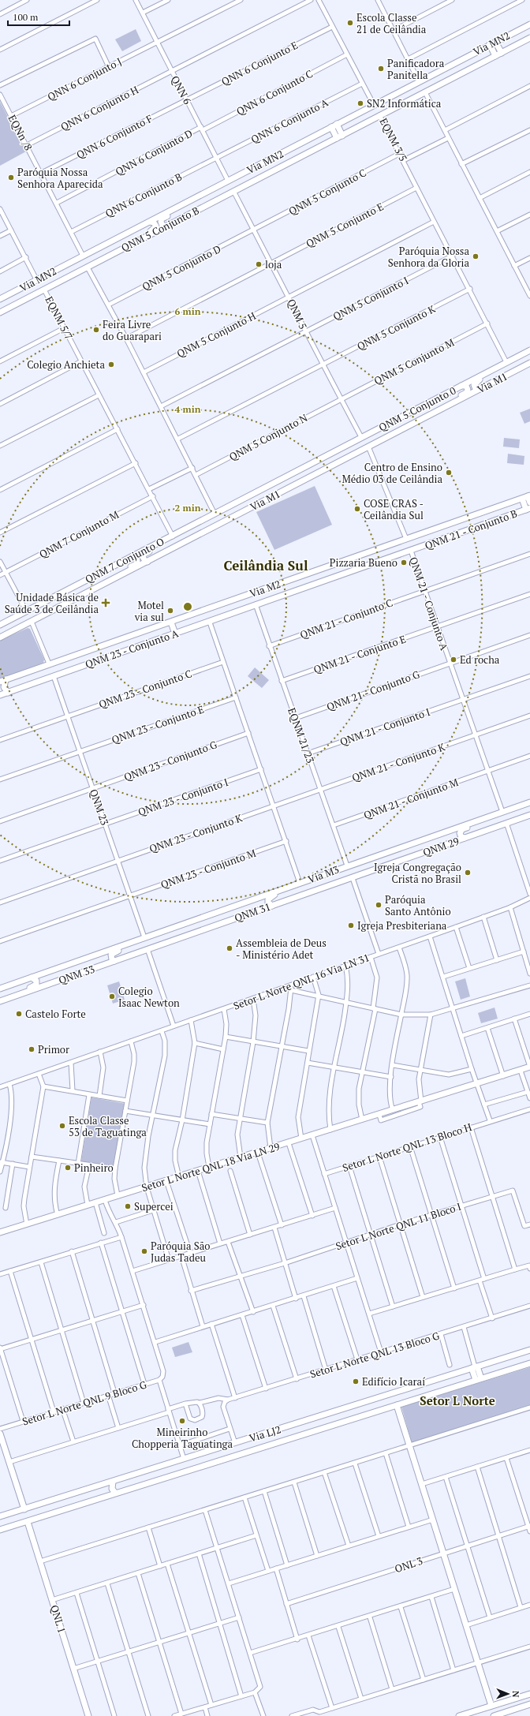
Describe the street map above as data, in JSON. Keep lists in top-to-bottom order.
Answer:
{
  "streets": {
    "main road": [
      "Via MN2",
      "EQNM 3/5",
      "QNM 5 Conjunto B",
      "EQNM 5/7",
      "Via M1",
      "QNM 5 Conjunto 0",
      "QNM 21 - Conjunto B",
      "QNM 7 Conjunto O",
      "Via M2",
      "QNM 21 - Conjunto A",
      "QNM 23 - Conjunto A",
      "QNM 29",
      "Via M3",
      "QNM 31",
      "QNM 33",
      "Setor L Norte QNL 18 Via LN 29",
      "Via LJ2",
      "QNL 1"
    ],
    "street": [
      "QNN 6 Conjunto E",
      "QNN 6 Conjunto J",
      "QNN 6",
      "QNN 6 Conjunto C",
      "QNN 6 Conjunto H",
      "QNN 6 Conjunto A",
      "EQNn /8",
      "QNN 6 Conjunto F",
      "QNN 6 Conjunto D",
      "QNM 5 Conjunto C",
      "QNN 6 Conjunto B",
      "QNM 5 Conjunto E",
      "QNM 5 Conjunto D",
      "QNM 5 Conjunto I",
      "QNM 5",
      "QNM 5 Conjunto K",
      "QNM 5 Conjunto H",
      "QNM 5 Conjunto M",
      "QNM 5 Conjunto N",
      "QNM 7 Conjunto M",
      "QNM 21 - Conjunto C",
      "QNM 21 - Conjunto E",
      "QNM 23 - Conjunto C",
      "QNM 21 - Conjunto G",
      "QNM 23 - Conjunto E",
      "QNM 21 - Conjunto I",
      "EQNM 21/23",
      "QNM 23 - Conjunto G",
      "QNM 21 - Conjunto K",
      "QNM 23 - Conjunto I",
      "QNM 21 - Conjunto M",
      "QNM 23",
      "QNM 23 - Conjunto K",
      "QNM 23 - Conjunto M",
      "Setor L Norte QNL 16 Via LN 31",
      "Setor L Norte QNL 13 Bloco H",
      "Setor L Norte QNL 11 Bloco I",
      "Setor L Norte QNL 13 Bloco G",
      "Setor L Norte QNL 9 Bloco G",
      "ONL 3"
    ]
  },
  "crossings": [
    ["Via MN2", "QNN 6"],
    ["Via MN2", "EQNn /8"],
    ["QNN 6 Conjunto E", "QNN 6"],
    ["QNN 6 Conjunto E", "QNN 6 Conjunto F"],
    ["QNN 6 Conjunto J", "QNN 6"],
    ["QNN 6 Conjunto J", "EQNn /8"],
    ["QNN 6", "QNN 6 Conjunto C"],
    ["QNN 6", "QNN 6 Conjunto H"],
    ["QNN 6", "QNN 6 Conjunto A"],
    ["QNN 6", "QNN 6 Conjunto F"],
    ["QNN 6", "QNN 6 Conjunto D"],
    ["QNN 6", "QNN 6 Conjunto B"],
    ["QNN 6 Conjunto C", "QNN 6 Conjunto D"],
    ["QNN 6 Conjunto H", "EQNn /8"],
    ["QNN 6 Conjunto A", "QNN 6 Conjunto B"],
    ["EQNn /8", "QNN 6 Conjunto F"],
    ["EQNn /8", "QNN 6 Conjunto D"],
    ["EQNn /8", "QNN 6 Conjunto B"],
    ["EQNM 3/5", "QNM 5 Conjunto C"],
    ["EQNM 3/5", "QNM 5 Conjunto E"],
    ["EQNM 3/5", "QNM 5 Conjunto B"],
    ["EQNM 3/5", "QNM 5 Conjunto I"],
    ["EQNM 3/5", "QNM 5 Conjunto K"],
    ["EQNM 3/5", "QNM 5 Conjunto H"],
    ["EQNM 3/5", "QNM 5 Conjunto M"],
    ["EQNM 3/5", "Via M1"],
    ["EQNM 3/5", "QNM 5 Conjunto 0"],
    ["QNM 5 Conjunto C", "QNM 5 Conjunto D"],
    ["QNM 5 Conjunto C", "QNM 5"],
    ["QNM 5 Conjunto E", "QNM 5"],
    ["QNM 5 Conjunto B", "QNM 5"],
    ["QNM 5 Conjunto B", "EQNM 5/7"],
    ["QNM 5 Conjunto D", "QNM 5"],
    ["QNM 5 Conjunto I", "QNM 5"],
    ["QNM 5", "QNM 5 Conjunto K"],
    ["QNM 5", "QNM 5 Conjunto H"],
    ["QNM 5", "QNM 5 Conjunto M"],
    ["QNM 5", "QNM 5 Conjunto 0"],
    ["QNM 5", "QNM 5 Conjunto N"],
    ["EQNM 5/7", "QNM 7 Conjunto M"],
    ["EQNM 5/7", "QNM 7 Conjunto O"],
    ["QNM 5 Conjunto M", "QNM 5 Conjunto N"],
    ["Via M1", "QNM 5 Conjunto 0"],
    ["QNM 21 - Conjunto B", "QNM 21 - Conjunto A"],
    ["Via M2", "QNM 21 - Conjunto A"],
    ["Via M2", "QNM 23 - Conjunto A"],
    ["Via M2", "EQNM 21/23"],
    ["QNM 21 - Conjunto A", "QNM 21 - Conjunto C"],
    ["QNM 21 - Conjunto A", "QNM 21 - Conjunto E"],
    ["QNM 21 - Conjunto A", "QNM 21 - Conjunto G"],
    ["QNM 21 - Conjunto A", "QNM 21 - Conjunto I"],
    ["QNM 21 - Conjunto A", "EQNM 21/23"],
    ["QNM 21 - Conjunto A", "QNM 21 - Conjunto K"],
    ["QNM 21 - Conjunto A", "QNM 21 - Conjunto M"],
    ["QNM 21 - Conjunto A", "Via M3"],
    ["QNM 21 - Conjunto C", "EQNM 21/23"],
    ["QNM 23 - Conjunto A", "QNM 23"],
    ["QNM 21 - Conjunto E", "EQNM 21/23"],
    ["QNM 23 - Conjunto C", "QNM 23"],
    ["QNM 21 - Conjunto G", "EQNM 21/23"],
    ["QNM 23 - Conjunto E", "QNM 23"],
    ["QNM 21 - Conjunto I", "EQNM 21/23"],
    ["EQNM 21/23", "QNM 21 - Conjunto K"],
    ["EQNM 21/23", "QNM 21 - Conjunto M"],
    ["EQNM 21/23", "Via M3"],
    ["QNM 23 - Conjunto G", "QNM 23"],
    ["QNM 21 - Conjunto K", "QNM 23 - Conjunto K"],
    ["QNM 23 - Conjunto I", "QNM 23"],
    ["QNM 23", "QNM 23 - Conjunto K"],
    ["QNM 23", "QNM 23 - Conjunto M"],
    ["QNM 29", "QNM 31"],
    ["QNM 31", "QNM 33"],
    ["Via LJ2", "QNL 1"]
  ],
  "districts": ["Ceilândia Sul", "Setor L Norte"],
  "places": {
    "other": [
      "Escola Classe 21 de Ceilândia",
      "Panificadora Panitella",
      "SN2 Informática",
      "Paróquia Nossa Senhora Aparecida",
      "Paróquia Nossa Senhora da Gloria",
      "loja",
      "Feira Livre do Guarapari",
      "Colegio Anchieta",
      "Centro de Ensino Médio 03 de Ceilândia",
      "COSE CRAS - Ceilândia Sul",
      "Pizzaria Bueno",
      "Motel via sul",
      "Ed rocha",
      "Igreja Congregação Cristã no Brasil",
      "Paróquia Santo Antônio",
      "Igreja Presbiteriana",
      "Assembleia de Deus - Ministério Adet",
      "Colegio Isaac Newton",
      "Castelo Forte",
      "Primor",
      "Escola Classe 53 de Taguatinga",
      "Pinheiro",
      "Supercei",
      "Paróquia São Judas Tadeu",
      "Edifício Icaraí",
      "Mineirinho Chopperia Taguatinga"
    ],
    "health": ["Unidade Básica de Saúde 3 de Ceilândia"]
  },
  "scale_bar": "100 m",
  "north": "right",
  "rings": ["6 min", "4 min", "2 min"]
}
